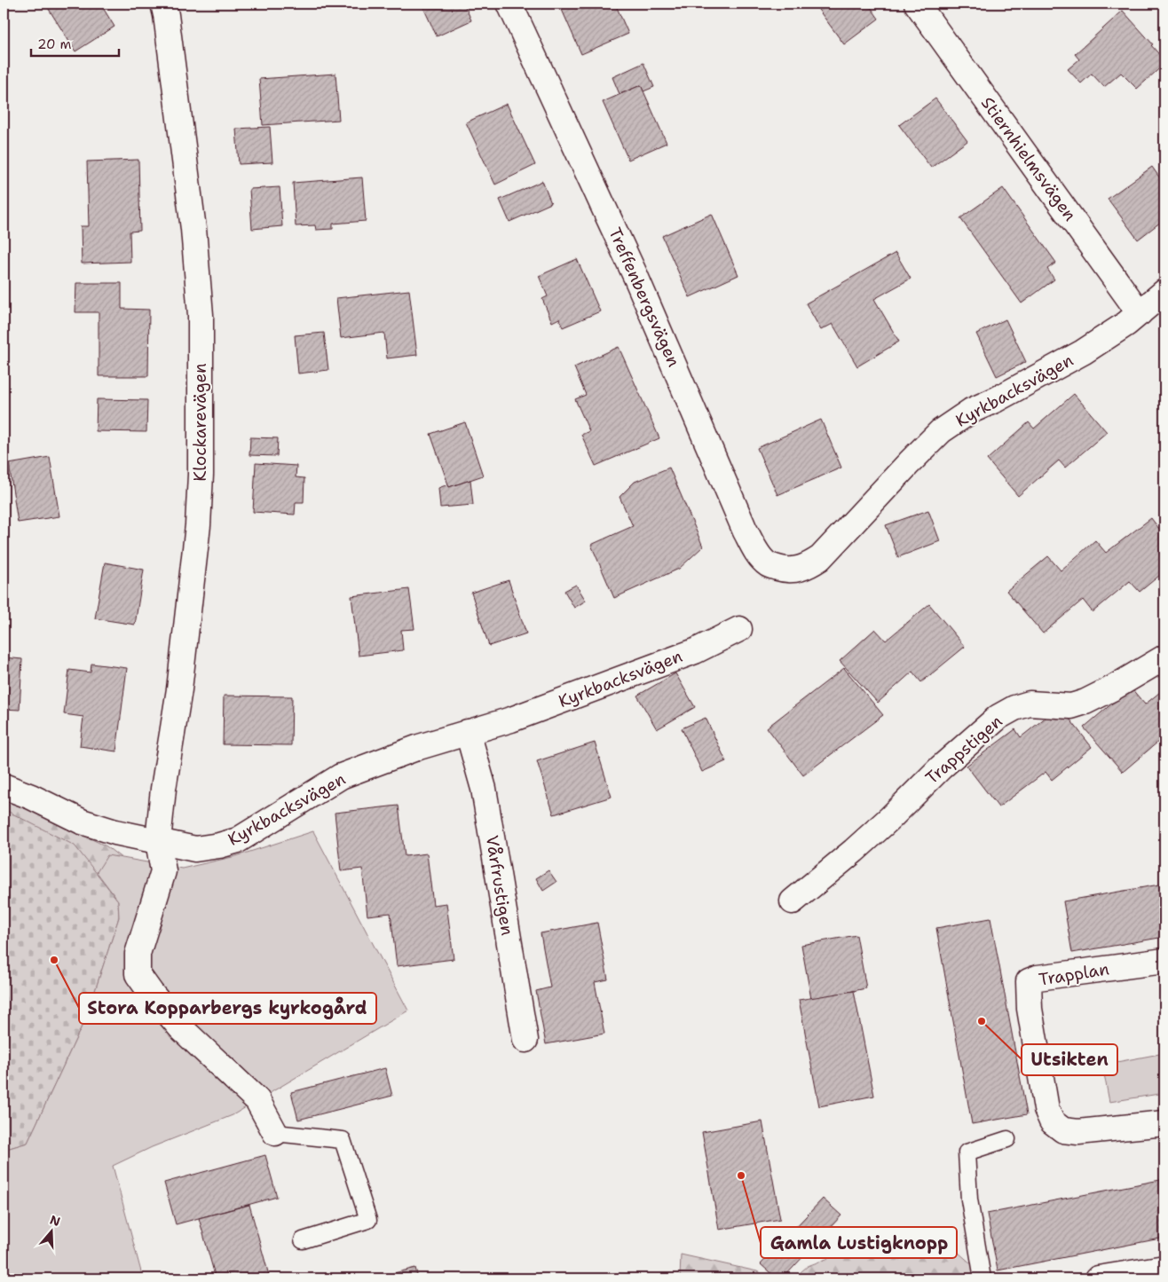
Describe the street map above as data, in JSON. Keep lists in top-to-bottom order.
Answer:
{
  "streets": {
    "street": [
      "Stiernhielmsvägen",
      "Treffenbergsvägen",
      "Kyrkbacksvägen",
      "Klockarevägen",
      "Trappstigen",
      "Vårfrustigen",
      "Trapplan"
    ]
  },
  "crossings": [
    ["Stiernhielmsvägen", "Kyrkbacksvägen"],
    ["Treffenbergsvägen", "Kyrkbacksvägen"],
    ["Kyrkbacksvägen", "Klockarevägen"],
    ["Kyrkbacksvägen", "Vårfrustigen"]
  ],
  "places": ["Stora Kopparbergs kyrkogård", "Utsikten", "Gamla Lustigknopp"],
  "scale_bar": "20 m",
  "north": "top"
}
